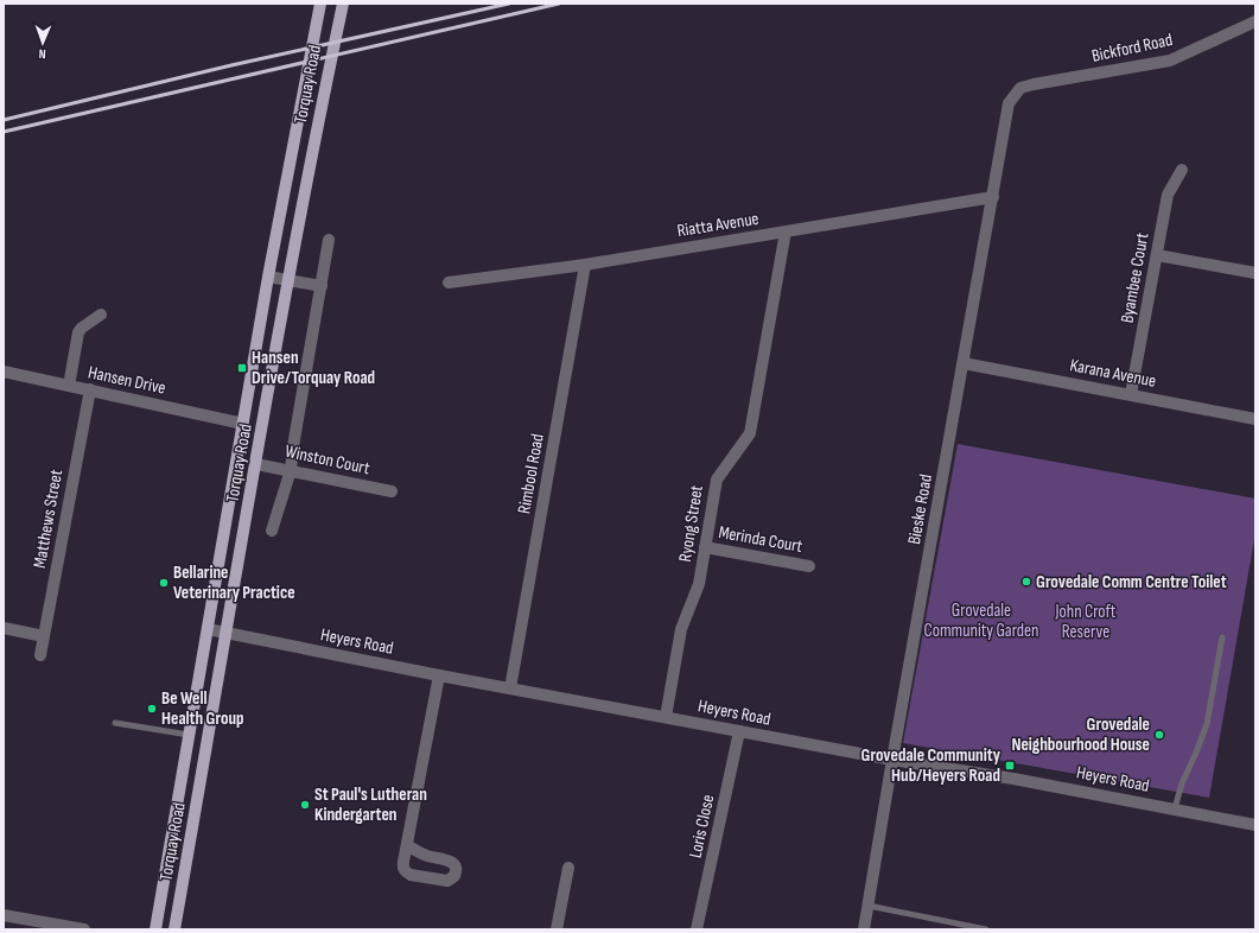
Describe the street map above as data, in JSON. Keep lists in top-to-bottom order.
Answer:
{
  "streets": {
    "main road": ["Torquay Road"],
    "street": [
      "Bickford Road",
      "Riatta Avenue",
      "Byambee Court",
      "Karana Avenue",
      "Hansen Drive",
      "Winston Court",
      "Rimbool Road",
      "Bieske Road",
      "Matthews Street",
      "Ryong Street",
      "Merinda Court",
      "Heyers Road",
      "Loris Close"
    ]
  },
  "crossings": [
    ["Bickford Road", "Bieske Road"],
    ["Torquay Road", "Hansen Drive"],
    ["Torquay Road", "Winston Court"],
    ["Torquay Road", "Heyers Road"],
    ["Riatta Avenue", "Rimbool Road"],
    ["Riatta Avenue", "Bieske Road"],
    ["Riatta Avenue", "Ryong Street"],
    ["Byambee Court", "Karana Avenue"],
    ["Karana Avenue", "Bieske Road"],
    ["Hansen Drive", "Matthews Street"],
    ["Rimbool Road", "Heyers Road"],
    ["Bieske Road", "Heyers Road"],
    ["Ryong Street", "Merinda Court"],
    ["Ryong Street", "Heyers Road"],
    ["Heyers Road", "Loris Close"]
  ],
  "parks": ["Grovedale Community Garden", "John Croft Reserve"],
  "places": {
    "transit": ["Hansen Drive/Torquay Road", "Grovedale Community Hub/Heyers Road"],
    "other": [
      "Grovedale Comm Centre Toilet",
      "Bellarine Veterinary Practice",
      "Be Well Health Group",
      "Grovedale Neighbourhood House",
      "St Paul's Lutheran Kindergarten"
    ]
  },
  "north": "bottom"
}
